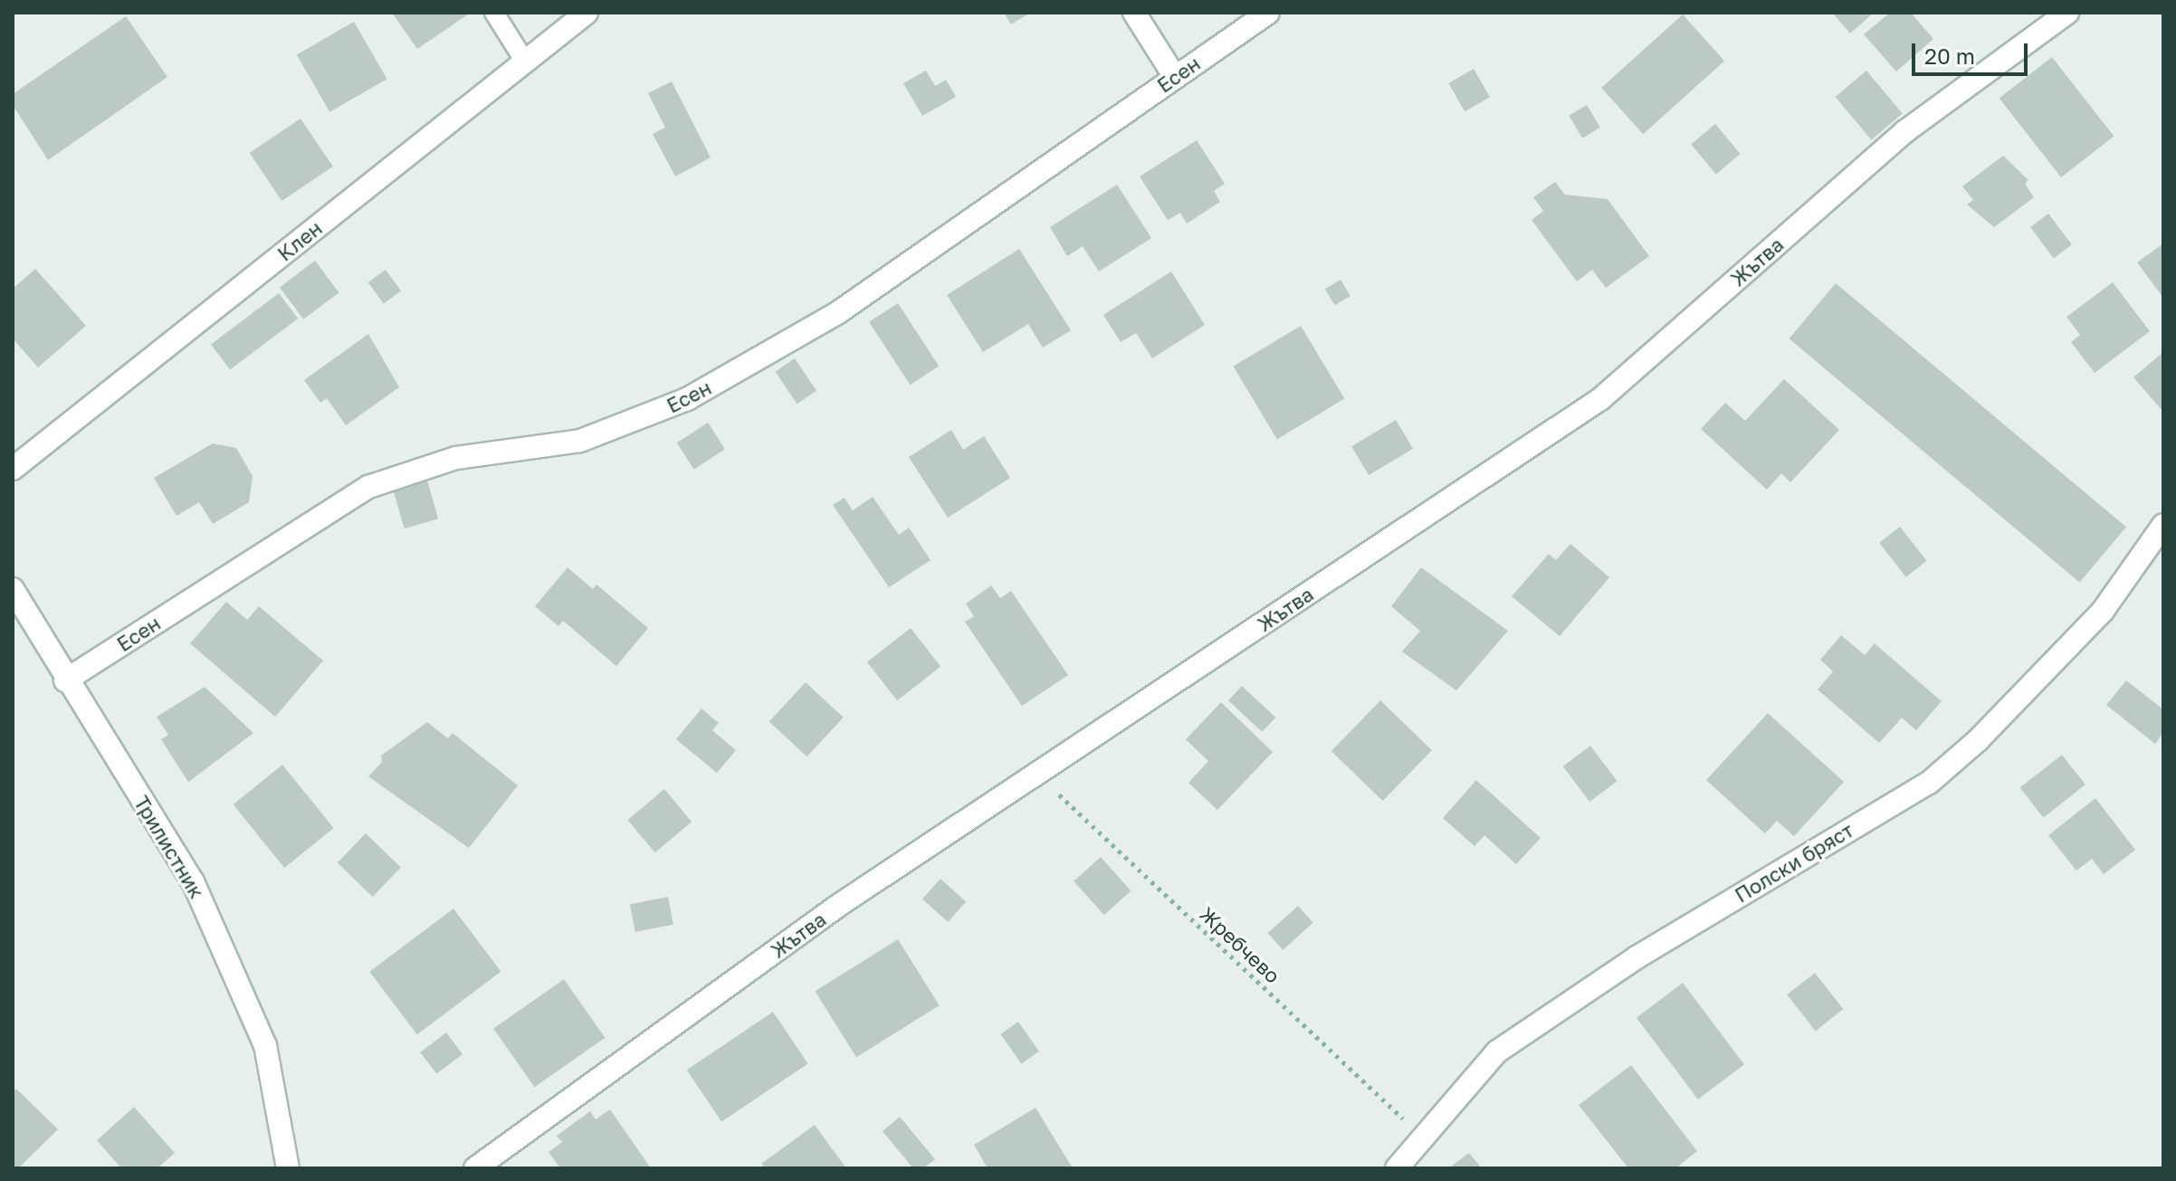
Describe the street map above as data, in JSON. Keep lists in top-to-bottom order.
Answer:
{
  "streets": {
    "street": [
      "Есен",
      "Клен",
      "Жътва",
      "Трилистник",
      "Полски бряст"
    ],
    "path": ["Жребчево"]
  },
  "crossings": [
    ["Есен", "Трилистник"],
    ["Жътва", "Жребчево"],
    ["Полски бряст", "Жребчево"]
  ],
  "scale_bar": "20 m"
}
